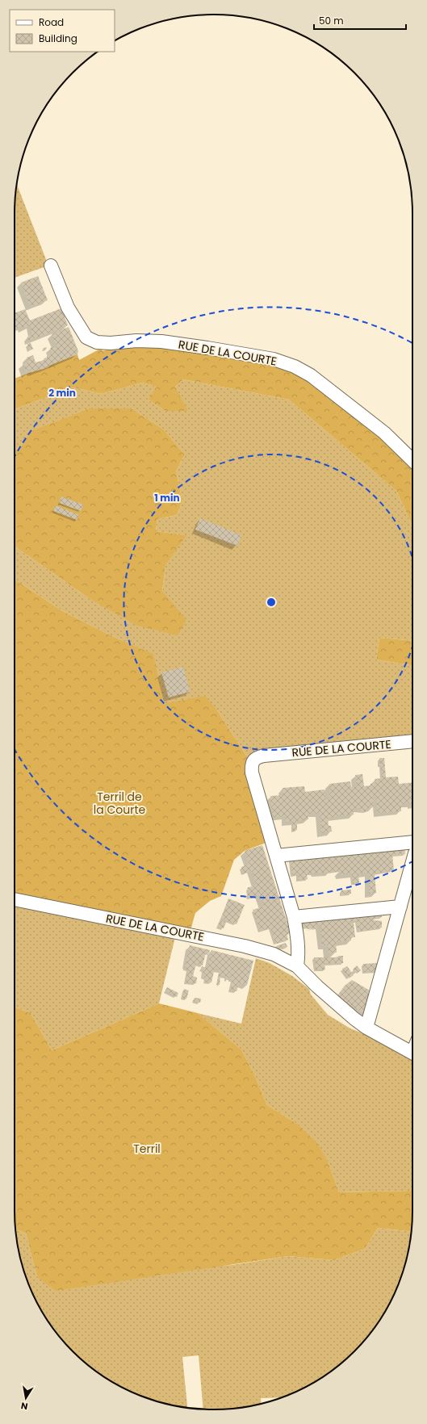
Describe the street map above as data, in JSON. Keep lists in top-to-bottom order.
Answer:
{
  "streets": {
    "street": ["RUE DE LA COURTE"]
  },
  "parks": ["Terril de la Courte", "Terril"],
  "legend": ["Road", "Building"],
  "scale_bar": "50 m",
  "north": "bottom",
  "rings": ["2 min", "1 min"]
}
